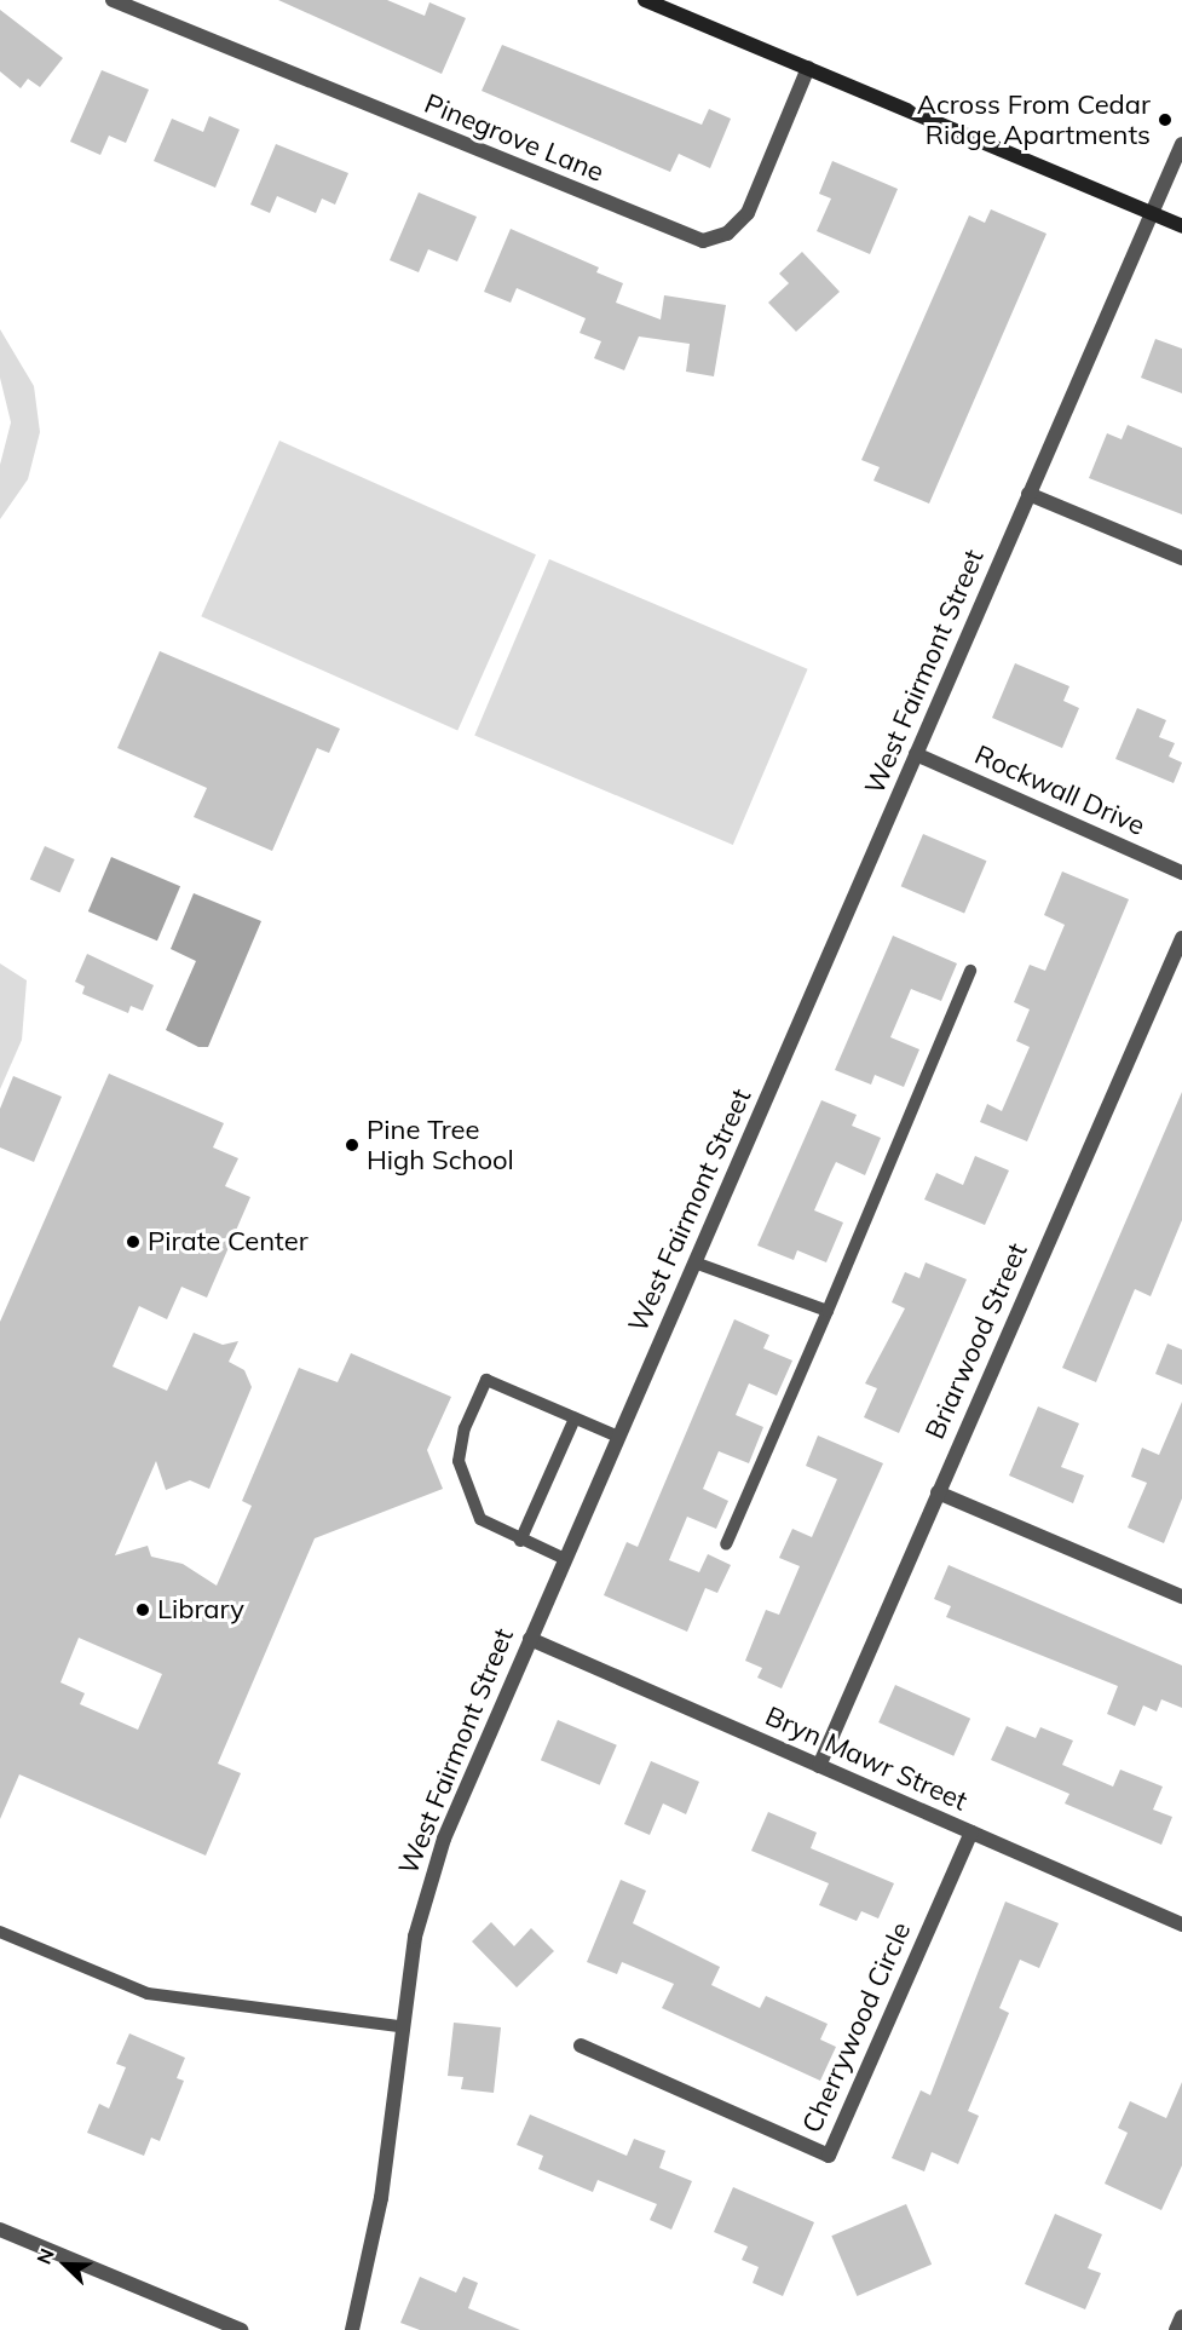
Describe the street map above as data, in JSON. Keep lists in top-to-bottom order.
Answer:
{
  "streets": {
    "street": [
      "Pinegrove Lane",
      "West Fairmont Street",
      "Rockwall Drive",
      "Briarwood Street",
      "Bryn Mawr Street",
      "Cherrywood Circle"
    ]
  },
  "crossings": [
    ["West Fairmont Street", "Rockwall Drive"],
    ["West Fairmont Street", "Bryn Mawr Street"],
    ["Briarwood Street", "Bryn Mawr Street"],
    ["Bryn Mawr Street", "Cherrywood Circle"]
  ],
  "places": [
    "Across From Cedar Ridge Apartments",
    "Pine Tree High School",
    "Pirate Center",
    "Library"
  ],
  "north": "top left"
}
